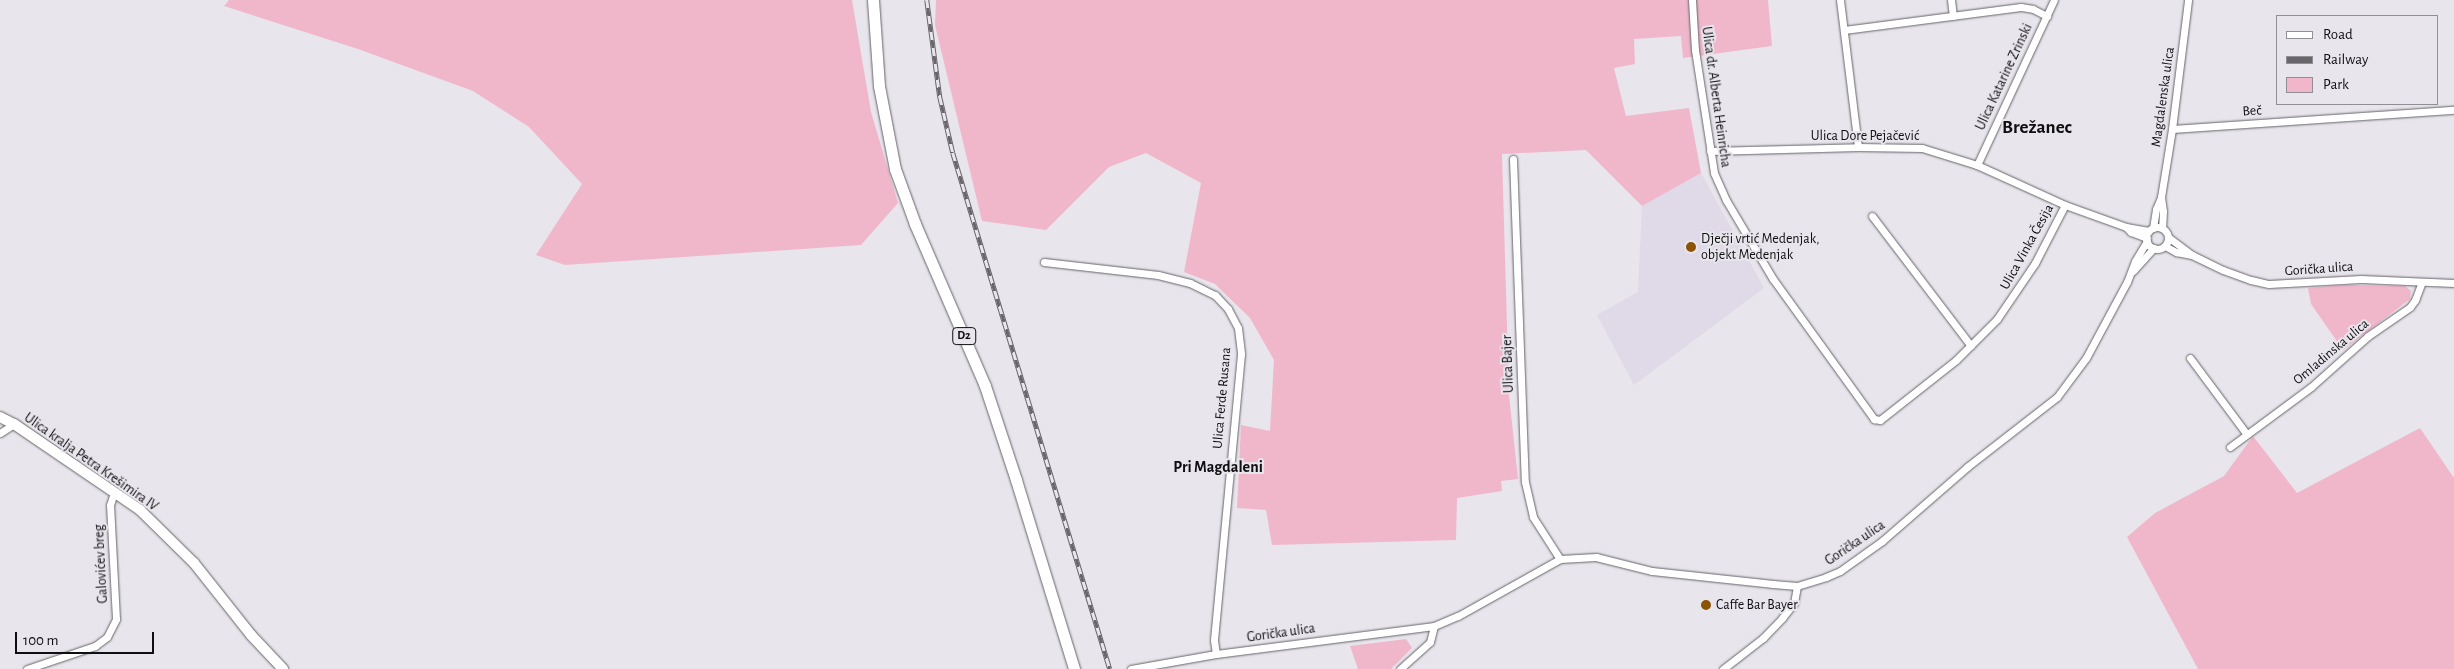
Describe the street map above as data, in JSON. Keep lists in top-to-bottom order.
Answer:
{
  "streets": {
    "main road": ["D2"],
    "street": [
      "Ulica Katarine Zrinski",
      "Ulica dr. Alberta Heinricha",
      "Magdalenska ulica",
      "Beč",
      "Ulica Dore Pejačević",
      "Ulica Vinka Česija",
      "Gorička ulica",
      "Omladinska ulica",
      "Ulica Bajer",
      "Ulica Ferde Rusana",
      "Ulica kralja Petra Krešimira IV",
      "Galovićev breg"
    ]
  },
  "crossings": [
    ["Ulica Katarine Zrinski", "Ulica Dore Pejačević"],
    ["Ulica dr. Alberta Heinricha", "Ulica Dore Pejačević"],
    ["Ulica dr. Alberta Heinricha", "Ulica Vinka Česija"],
    ["Magdalenska ulica", "Beč"],
    ["Magdalenska ulica", "Gorička ulica"],
    ["Ulica Dore Pejačević", "Ulica Vinka Česija"],
    ["Ulica Dore Pejačević", "Gorička ulica"],
    ["Gorička ulica", "Omladinska ulica"],
    ["Gorička ulica", "Ulica Bajer"],
    ["Gorička ulica", "Ulica Ferde Rusana"],
    ["Ulica kralja Petra Krešimira IV", "Galovićev breg"]
  ],
  "districts": ["Brežanec", "Pri Magdaleni"],
  "places": ["Dječji vrtić Medenjak, objekt Medenjak", "Caffe Bar Bayer"],
  "legend": ["Road", "Railway", "Park"],
  "scale_bar": "100 m"
}
